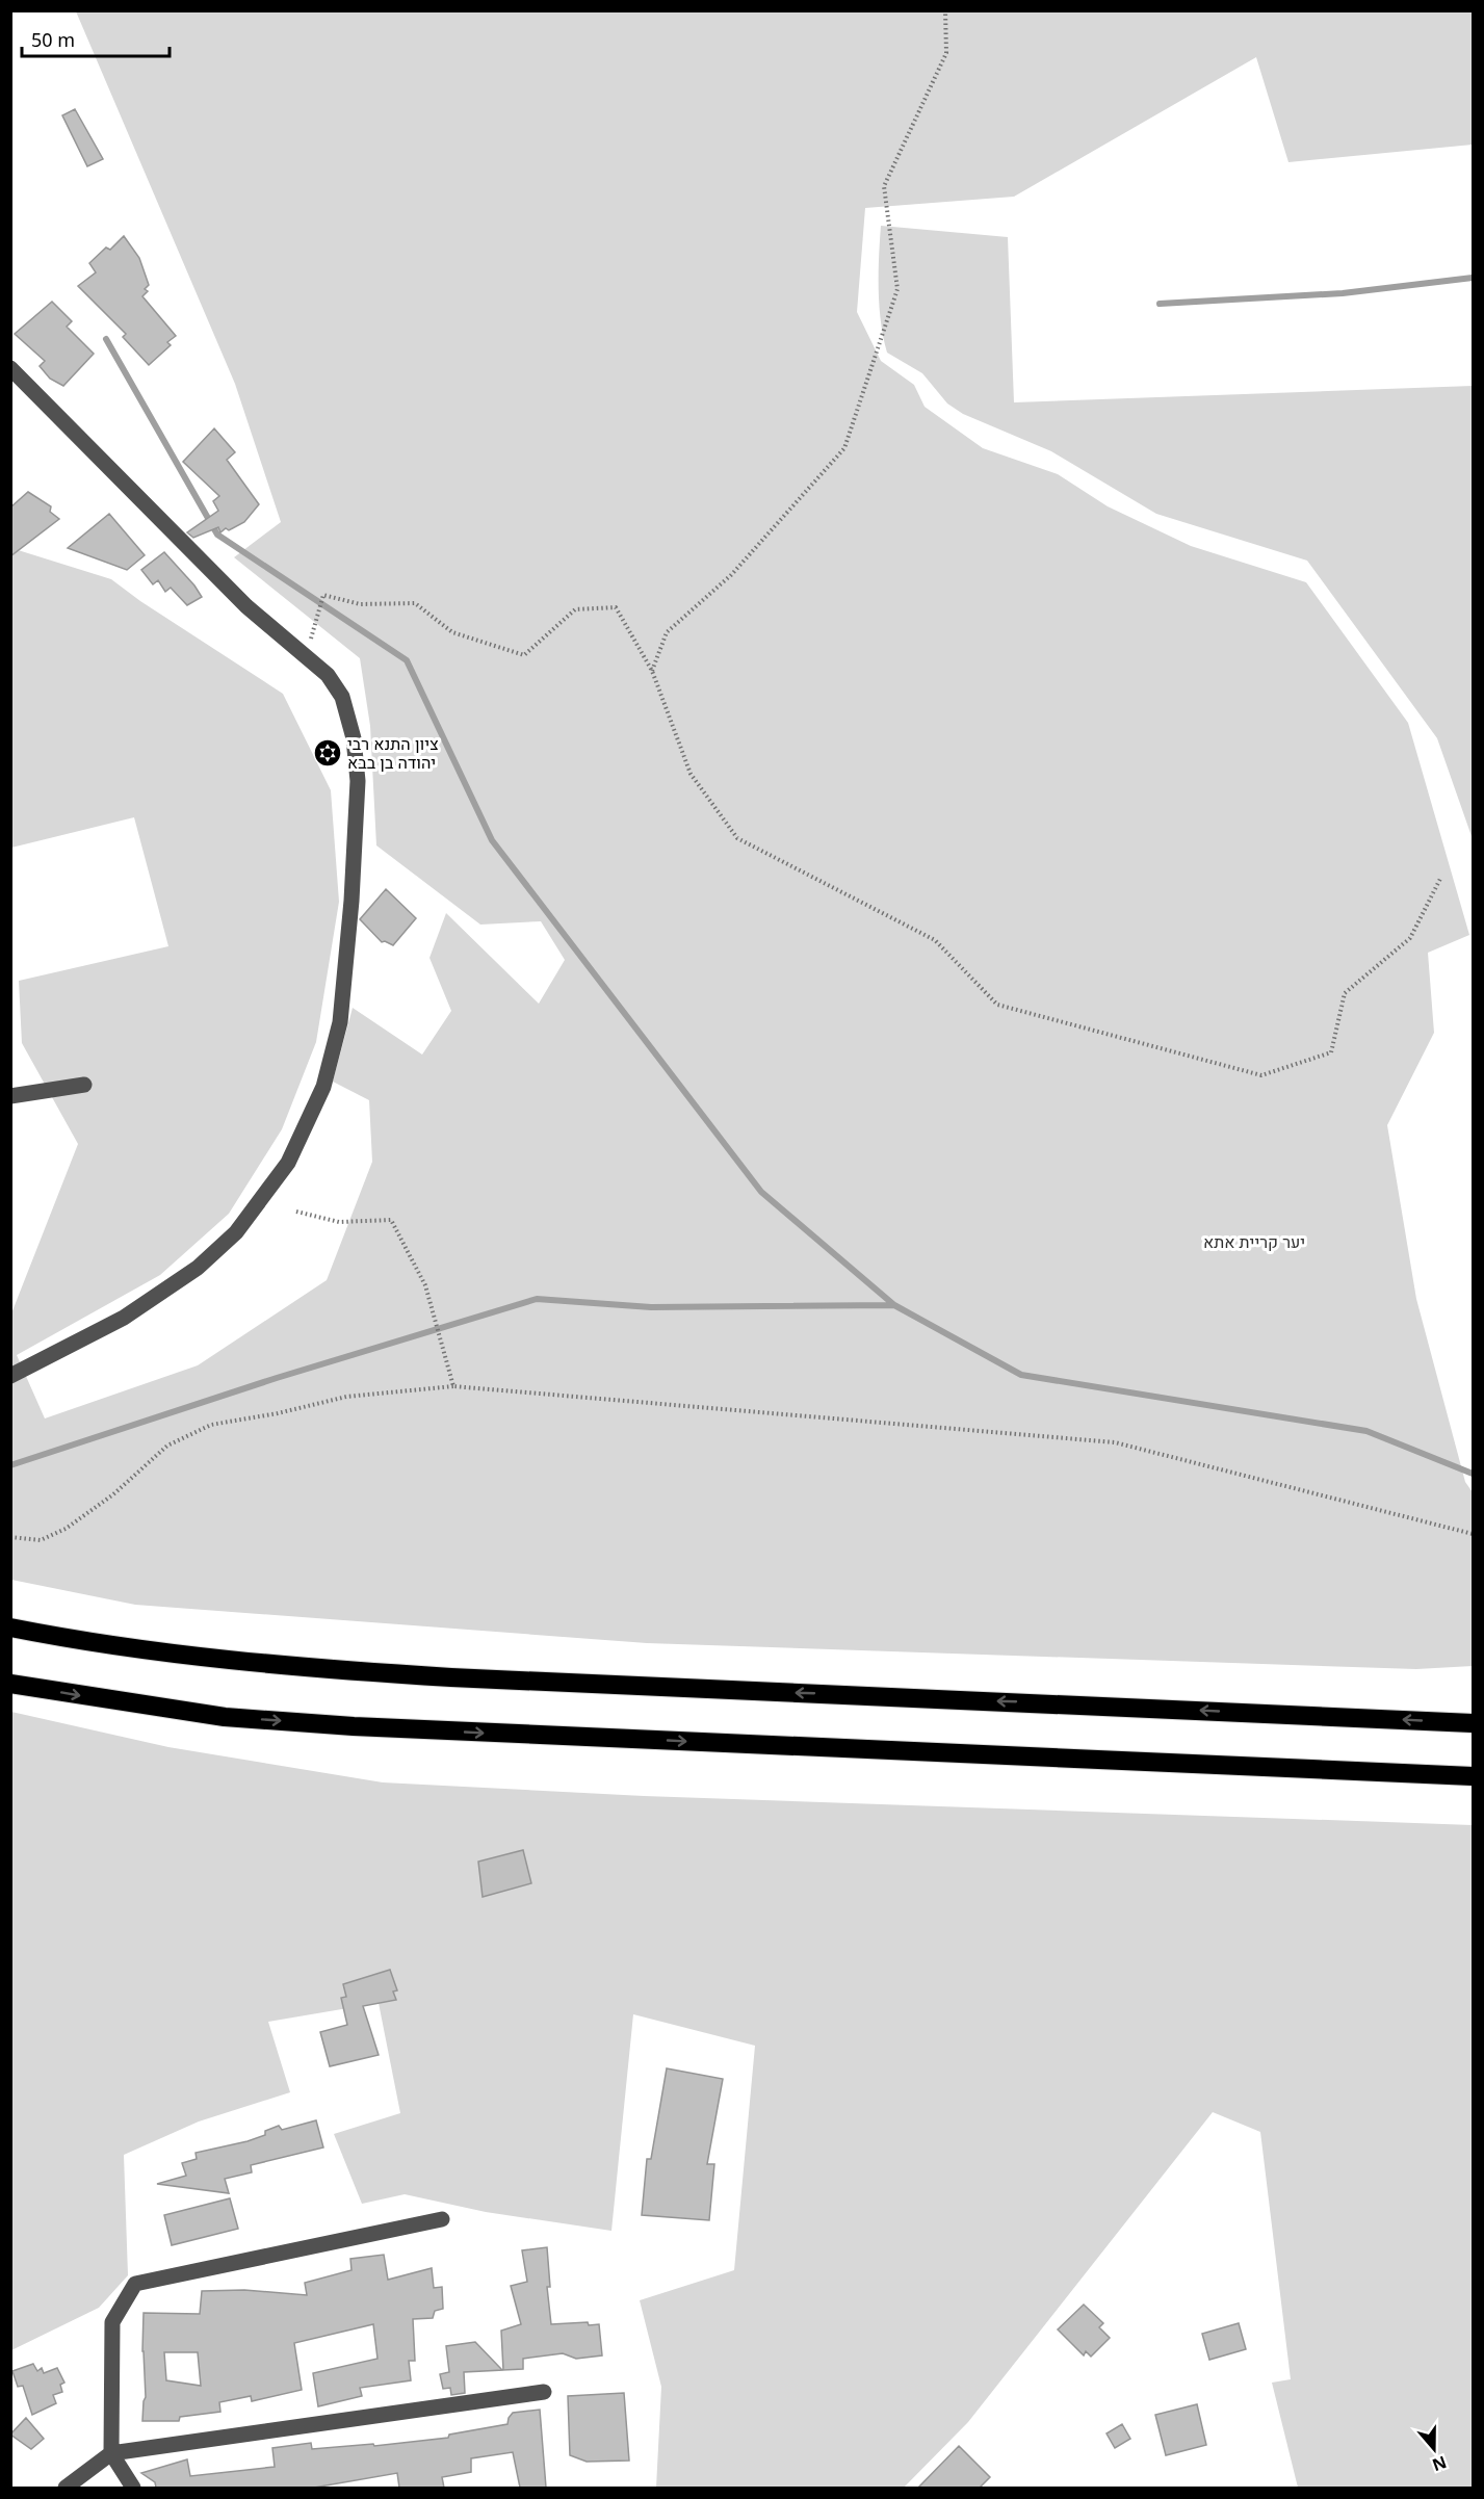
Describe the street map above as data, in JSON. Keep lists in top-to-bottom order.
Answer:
{
  "parks": ["יער קריית אתא"],
  "places": {
    "synagogue": ["ציון התנא רבי יהודה בן בבא"]
  },
  "scale_bar": "50 m",
  "north": "bottom"
}
